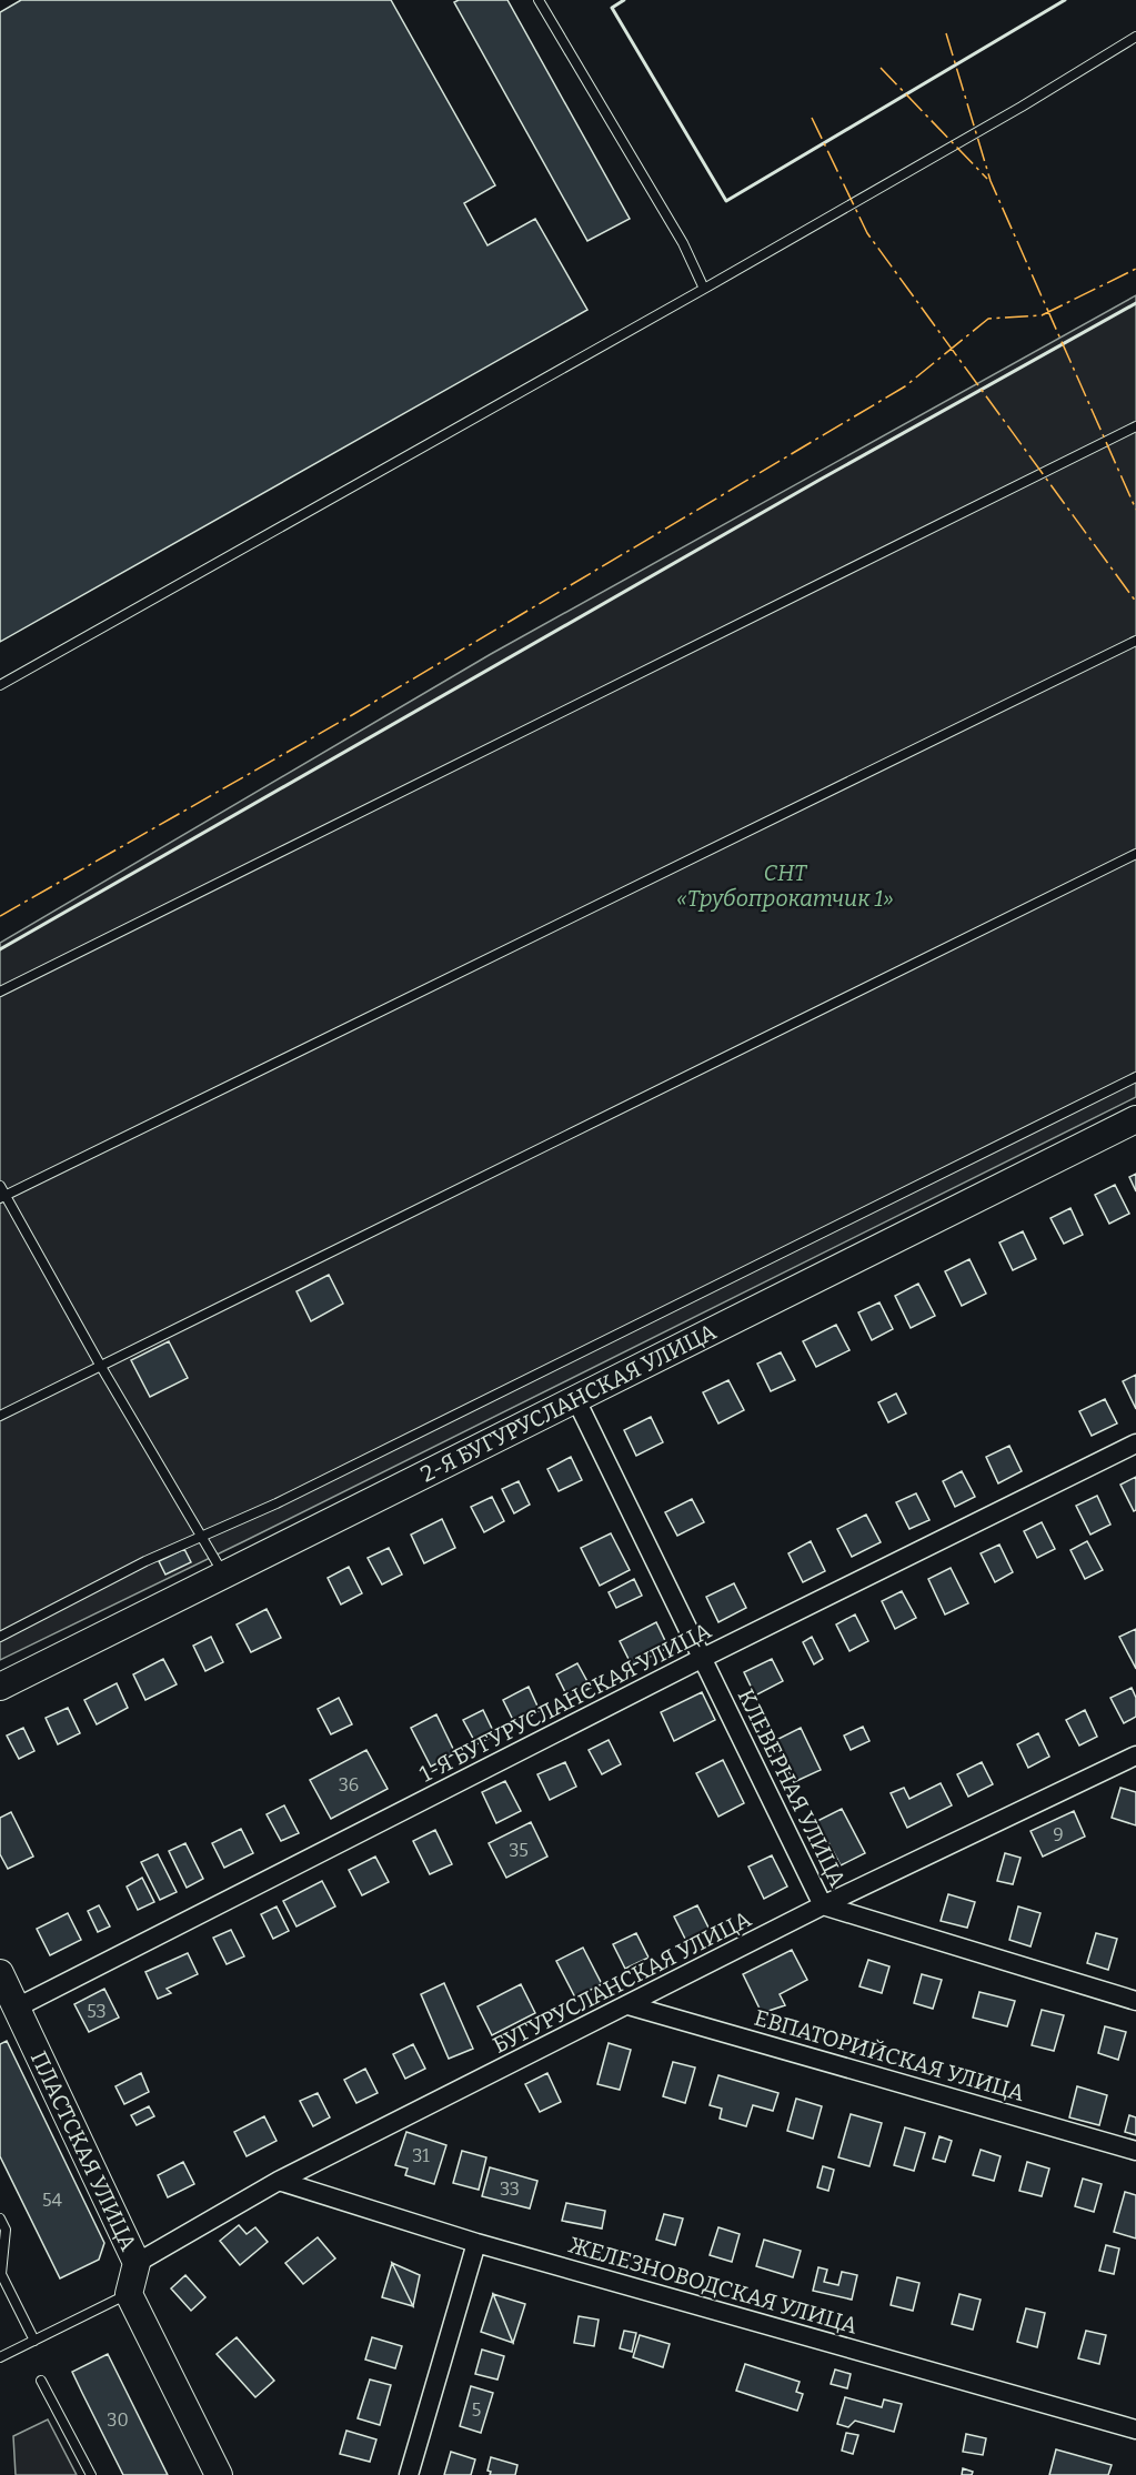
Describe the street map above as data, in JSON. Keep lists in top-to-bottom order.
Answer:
{
  "streets": {
    "street": [
      "2-Я БУГУРУСЛАНСКАЯ УЛИЦА",
      "1-Я БУГУРУСЛАНСКАЯ УЛИЦА",
      "КЛЕВЕРНАЯ УЛИЦА",
      "БУГУРУСЛАНСКАЯ УЛИЦА",
      "ЕВПАТОРИЙСКАЯ УЛИЦА",
      "ПЛАСТСКАЯ УЛИЦА",
      "ЖЕЛЕЗНОВОДСКАЯ УЛИЦА"
    ]
  },
  "crossings": [
    ["2-Я БУГУРУСЛАНСКАЯ УЛИЦА", "КЛЕВЕРНАЯ УЛИЦА"],
    ["1-Я БУГУРУСЛАНСКАЯ УЛИЦА", "КЛЕВЕРНАЯ УЛИЦА"],
    ["1-Я БУГУРУСЛАНСКАЯ УЛИЦА", "ПЛАСТСКАЯ УЛИЦА"],
    ["КЛЕВЕРНАЯ УЛИЦА", "БУГУРУСЛАНСКАЯ УЛИЦА"],
    ["БУГУРУСЛАНСКАЯ УЛИЦА", "ЕВПАТОРИЙСКАЯ УЛИЦА"],
    ["БУГУРУСЛАНСКАЯ УЛИЦА", "ПЛАСТСКАЯ УЛИЦА"],
    ["БУГУРУСЛАНСКАЯ УЛИЦА", "ЖЕЛЕЗНОВОДСКАЯ УЛИЦА"]
  ],
  "parks": ["СНТ «Трубопрокатчик 1»"],
  "house_numbers": [
    "36",
    "9",
    "35",
    "53",
    "31",
    "33",
    "54",
    "5",
    "30"
  ]
}
